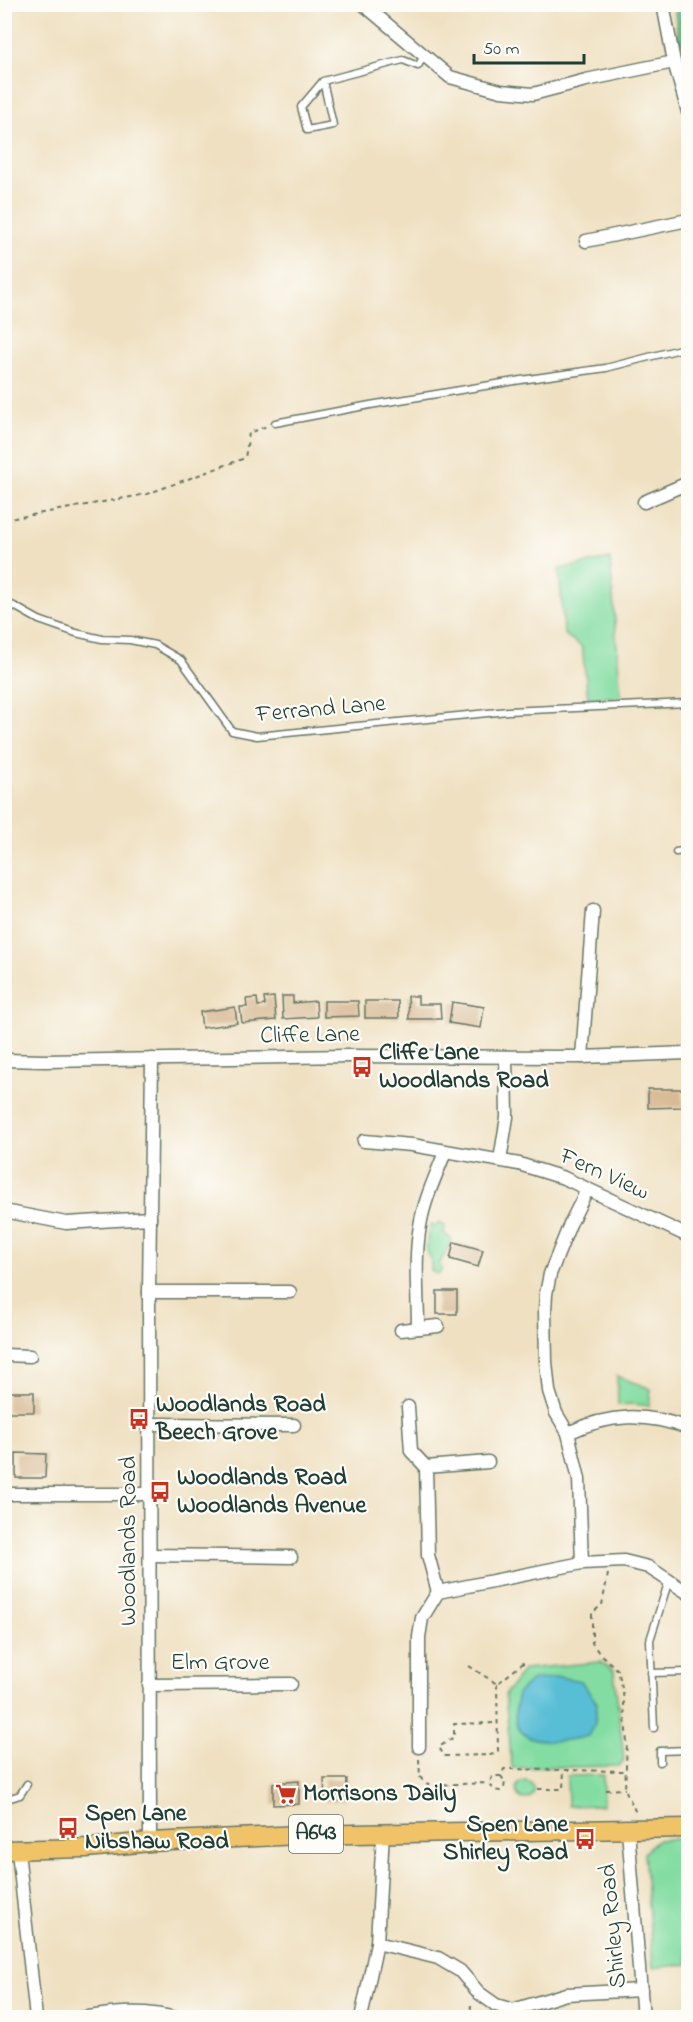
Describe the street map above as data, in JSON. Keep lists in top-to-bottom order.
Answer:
{
  "streets": {
    "main road": ["A643"],
    "street": [
      "Cliffe Lane",
      "Fern View",
      "Woodlands Road",
      "Elm Grove",
      "Shirley Road"
    ],
    "lane": ["Ferrand Lane"]
  },
  "crossings": [
    ["Cliffe Lane", "Woodlands Road"],
    ["Woodlands Road", "Elm Grove"],
    ["Woodlands Road", "A643"],
    ["A643", "Shirley Road"]
  ],
  "places": {
    "bus stop": [
      "Cliffe Lane Woodlands Road",
      "Woodlands Road Beech Grove",
      "Woodlands Road Woodlands Avenue",
      "Spen Lane Nibshaw Road",
      "Spen Lane Shirley Road"
    ],
    "supermarket": ["Morrisons Daily"]
  },
  "scale_bar": "50 m"
}
